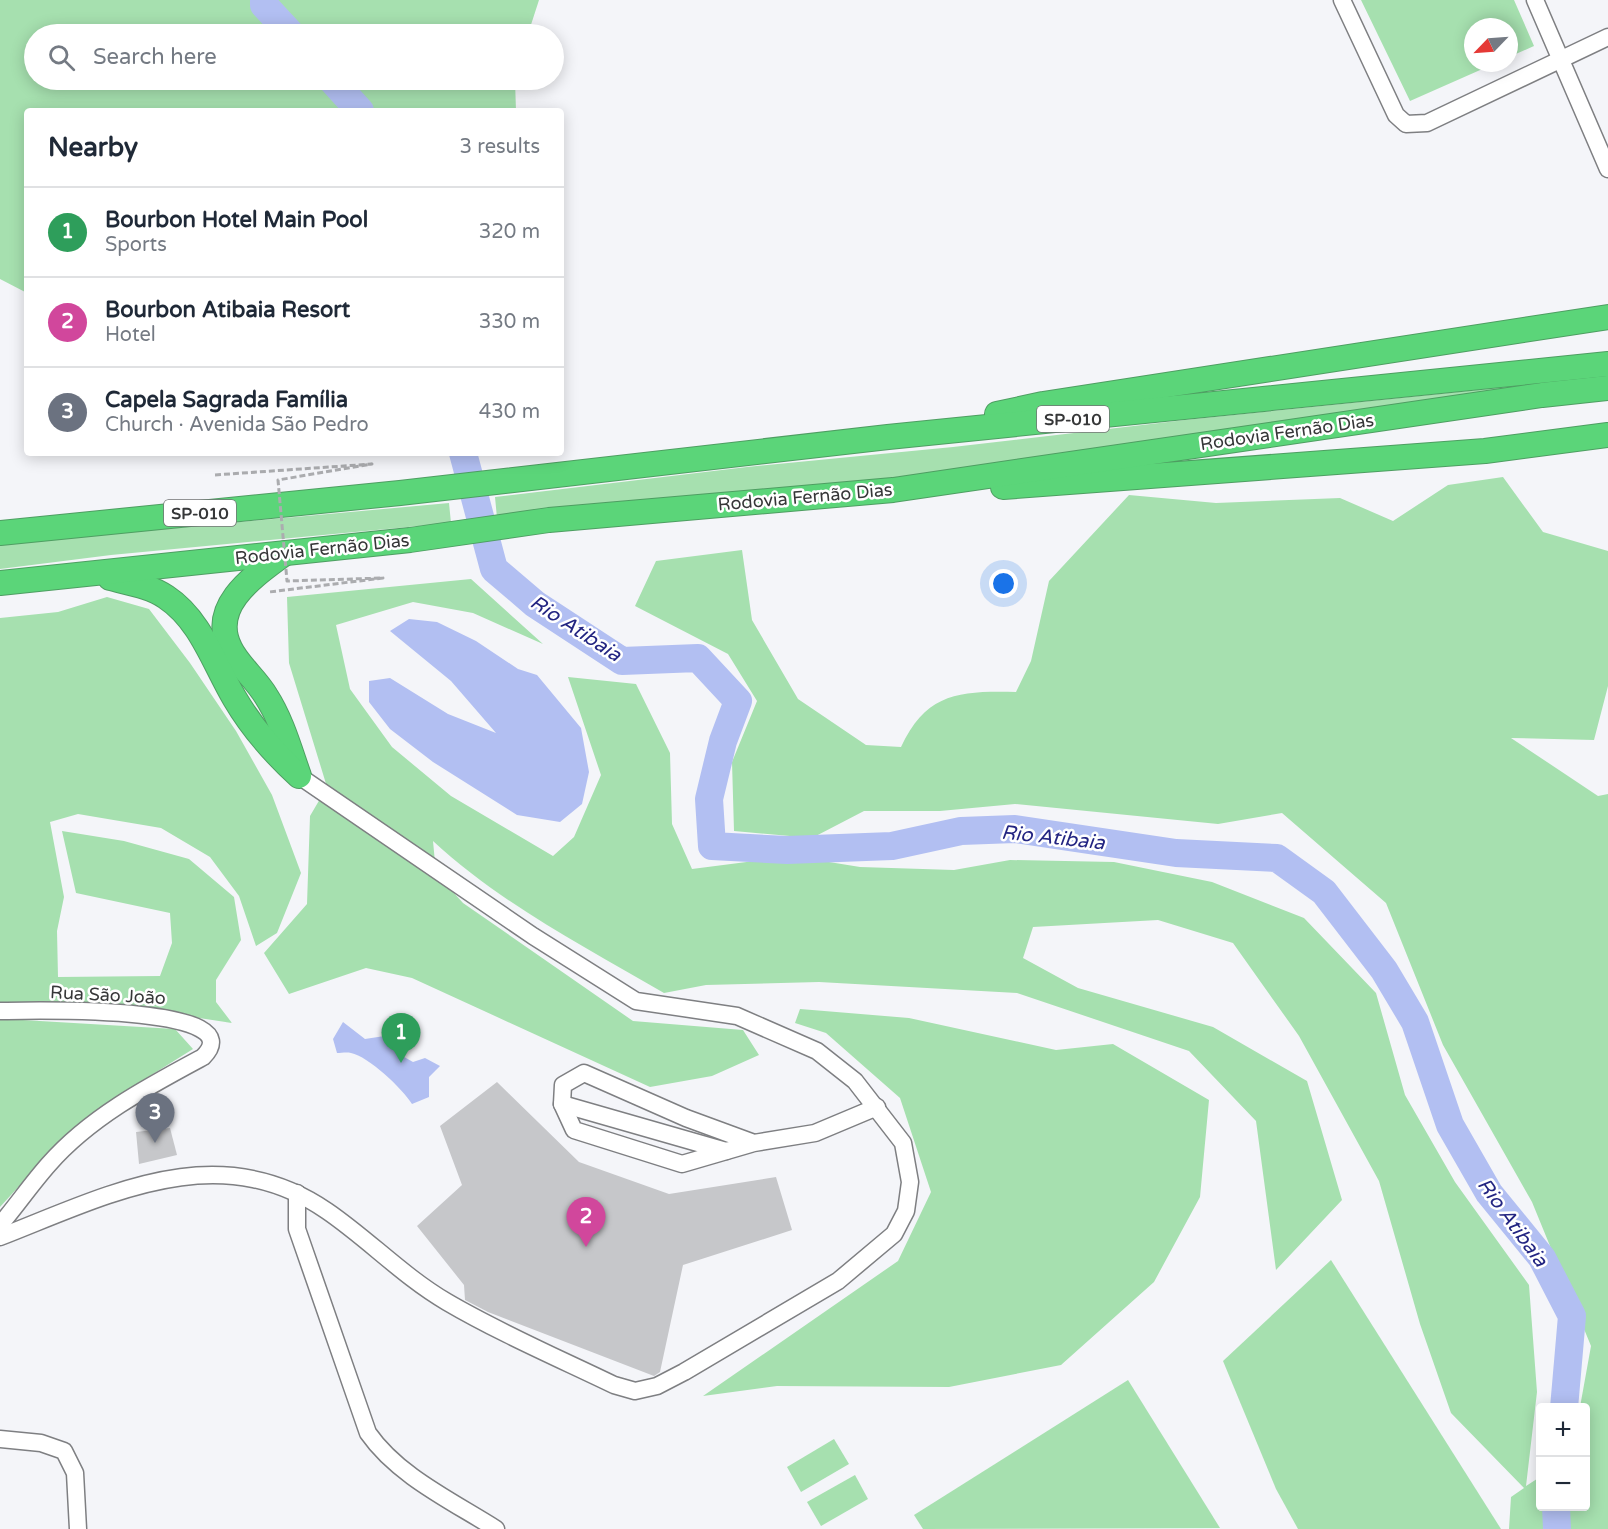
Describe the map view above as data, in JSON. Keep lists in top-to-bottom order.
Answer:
{
  "streets": {
    "highway": ["SP-010", "Rodovia Fernão Dias"],
    "street": ["Rua São João"]
  },
  "water": ["Rio Atibaia"],
  "north": "bottom left",
  "page": {
    "search": "Search here",
    "heading": ["Nearby", "3 results"],
    "list": [
      {
        "mark": "1",
        "name": "Bourbon Hotel Main Pool",
        "note": "Sports",
        "value": "320 m"
      },
      {
        "mark": "2",
        "name": "Bourbon Atibaia Resort",
        "note": "Hotel",
        "value": "330 m"
      },
      {
        "mark": "3",
        "name": "Capela Sagrada Família",
        "note": "Church · Avenida São Pedro",
        "value": "430 m"
      }
    ],
    "pins": ["1", "3", "2"],
    "map_buttons": ["+", "−"]
  }
}
